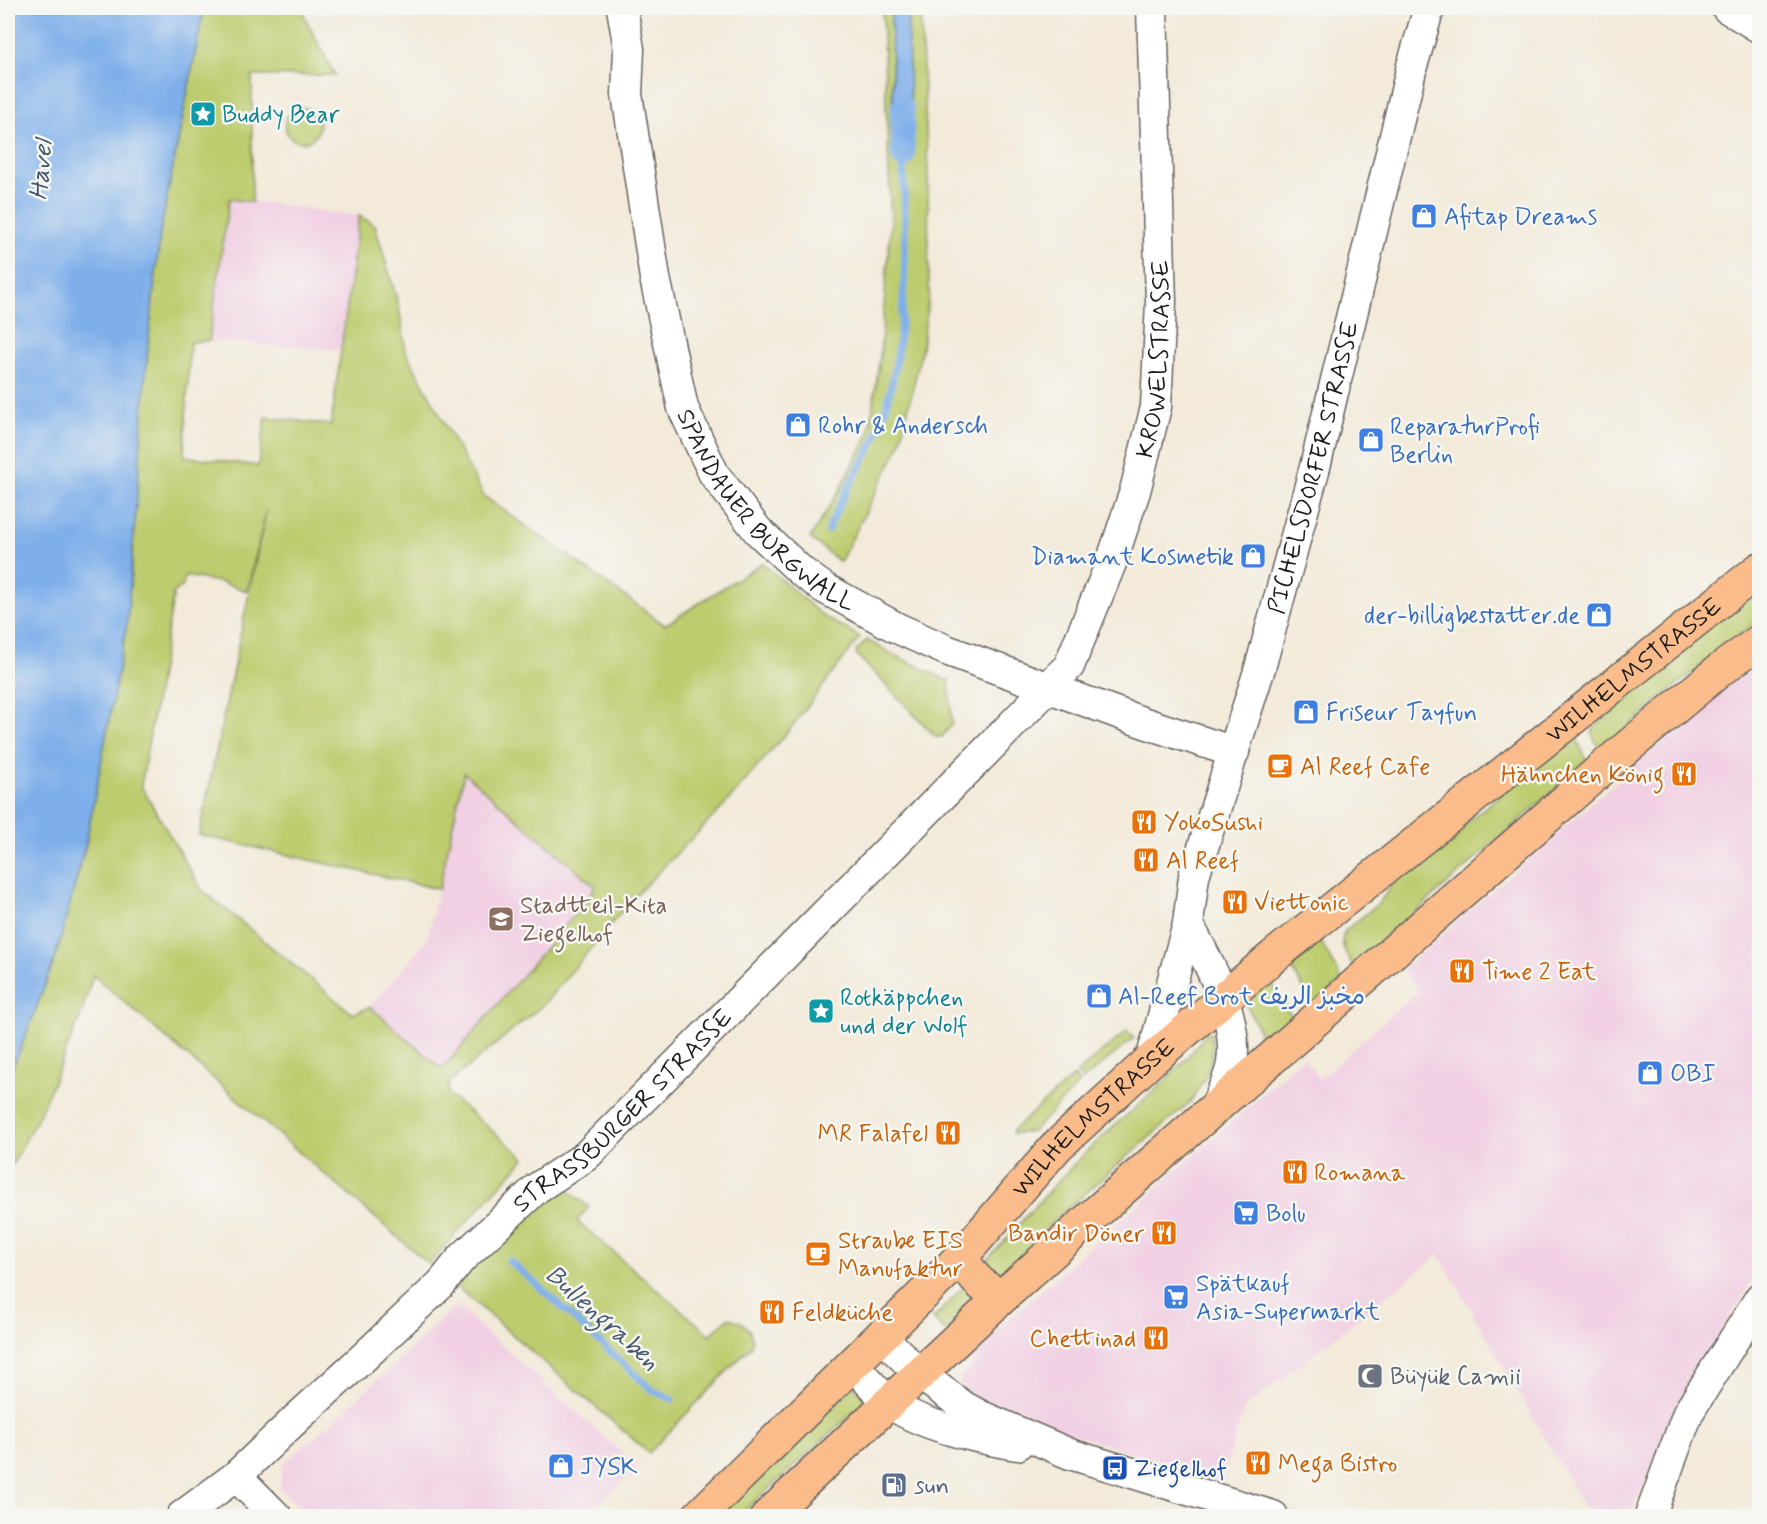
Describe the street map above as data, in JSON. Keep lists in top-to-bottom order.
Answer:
{
  "streets": {
    "main road": ["WILHELMSTRASSE"],
    "street": [
      "KROWELSTRASSE",
      "PICHELSDORFER STRASSE",
      "SPANDAUER BURGWALL",
      "STRASSBURGER STRASSE"
    ]
  },
  "crossings": [
    ["KROWELSTRASSE", "SPANDAUER BURGWALL"],
    ["KROWELSTRASSE", "STRASSBURGER STRASSE"],
    ["PICHELSDORFER STRASSE", "SPANDAUER BURGWALL"],
    ["PICHELSDORFER STRASSE", "WILHELMSTRASSE"],
    ["SPANDAUER BURGWALL", "STRASSBURGER STRASSE"]
  ],
  "water": ["Havel", "Bullengraben"],
  "places": {
    "place": ["Buddy Bear", "Rotkäppchen und der Wolf"],
    "shop": [
      "Afitap Dreams",
      "Rohr & Andersch",
      "ReparaturProfi Berlin",
      "Diamant Kosmetik",
      "der-billigbestatter.de",
      "Friseur Tayfun",
      "Al-Reef Brot مخبز الريف",
      "OBI",
      "JYSK"
    ],
    "cafe": ["Al Reef Cafe", "Straube EIS Manufaktur"],
    "restaurant": [
      "Hähnchen König",
      "YokoSushi",
      "Al Reef",
      "Viettonic",
      "Time 2 Eat",
      "MR Falafel",
      "Romana",
      "Bandir Döner",
      "Feldküche",
      "Chettinad",
      "Mega Bistro"
    ],
    "school or university": ["Stadtteil-Kita Ziegelhof"],
    "supermarket": ["Bolu", "Spätkauf Asia-Supermarkt"],
    "mosque": ["Büyük Camii"],
    "bus stop": ["Ziegelhof"],
    "fuel station": ["sun"]
  }
}
